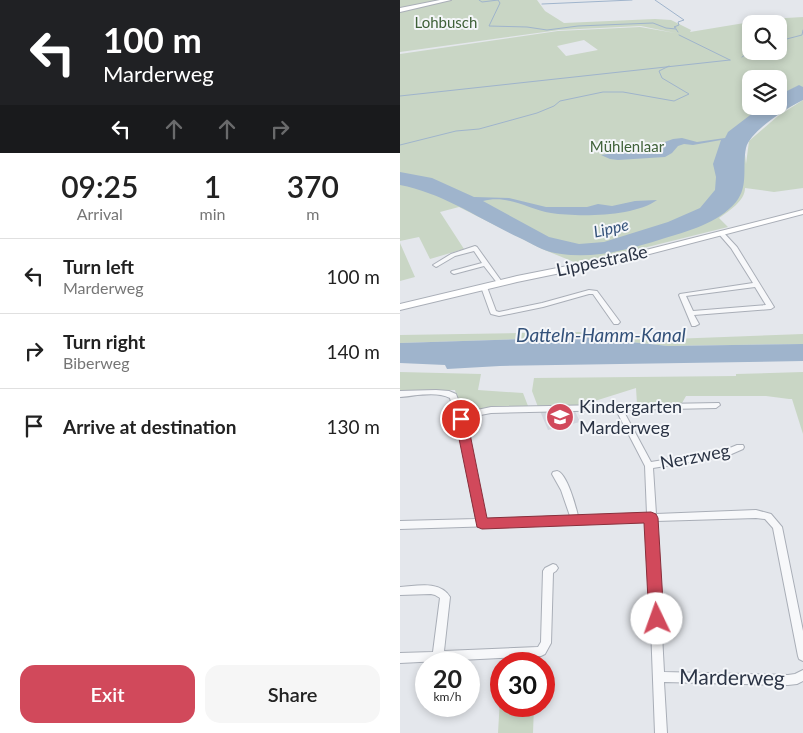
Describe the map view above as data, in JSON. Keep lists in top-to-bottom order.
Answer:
{
  "streets": {
    "main road": ["Lippestraße"],
    "street": ["Nerzweg", "Marderweg"]
  },
  "water": ["Lippe", "Datteln-Hamm-Kanal"],
  "parks": ["Lohbusch", "Mühlenlaar"],
  "places": {
    "school or university": ["Kindergarten Marderweg"]
  },
  "page": {
    "turn": ["100 m", "Marderweg"],
    "eta": [
      "09:25",
      "Arrival",
      "1",
      "min",
      "370",
      "m"
    ],
    "list": [
      {
        "name": "Turn left",
        "note": "Marderweg",
        "value": "100 m"
      },
      {
        "name": "Turn right",
        "note": "Biberweg",
        "value": "140 m"
      },
      {
        "name": "Arrive at destination",
        "value": "130 m"
      }
    ],
    "speed": "20 km/h",
    "limit": "30",
    "buttons": ["Exit", "Share"]
  }
}
